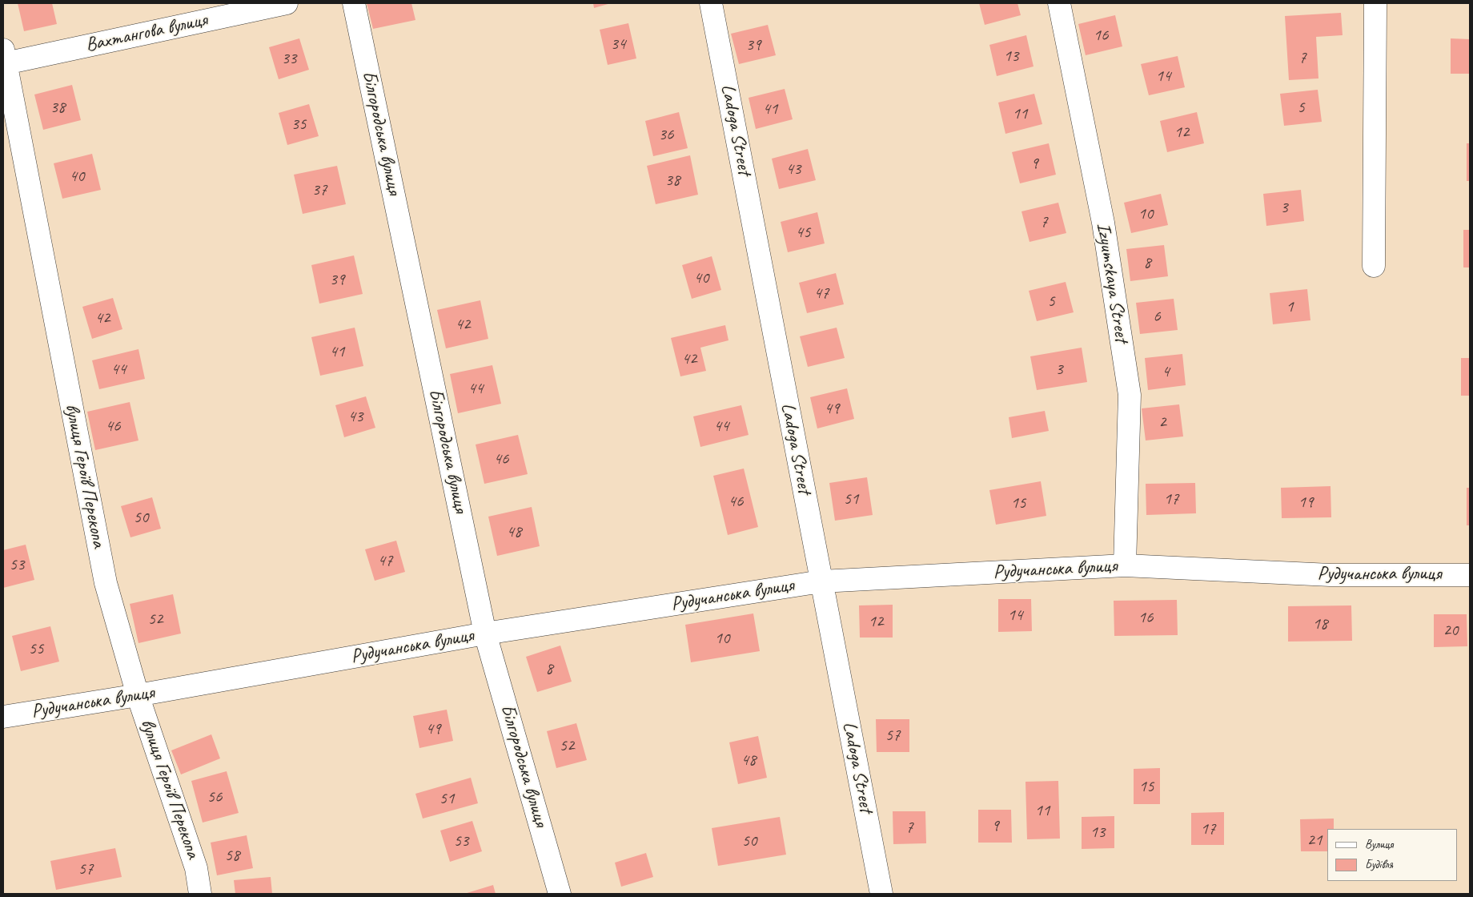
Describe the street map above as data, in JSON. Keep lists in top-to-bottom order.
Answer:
{
  "streets": {
    "street": [
      "Вахтангова вулиця",
      "Ladoga Street",
      "Білгородська вулиця",
      "Izyumskaya Street",
      "вулиця Героїв Перекопа",
      "Рудучанська вулиця"
    ]
  },
  "crossings": [
    ["Вахтангова вулиця", "вулиця Героїв Перекопа"],
    ["Ladoga Street", "Рудучанська вулиця"],
    ["Білгородська вулиця", "Рудучанська вулиця"],
    ["Izyumskaya Street", "Рудучанська вулиця"],
    ["вулиця Героїв Перекопа", "Рудучанська вулиця"]
  ],
  "house_numbers": [
    "16",
    "34",
    "39",
    "13",
    "7",
    "33",
    "14",
    "38",
    "5",
    "41",
    "11",
    "35",
    "12",
    "36",
    "9",
    "43",
    "40",
    "38",
    "37",
    "3",
    "10",
    "7",
    "45",
    "8",
    "40",
    "39",
    "47",
    "5",
    "1",
    "6",
    "42",
    "42",
    "41",
    "42",
    "44",
    "3",
    "4",
    "44",
    "49",
    "43",
    "2",
    "46",
    "44",
    "46",
    "51",
    "17",
    "46",
    "19",
    "15",
    "50",
    "48",
    "47",
    "53",
    "14",
    "16",
    "52",
    "12",
    "18",
    "20",
    "10",
    "55",
    "8",
    "49",
    "57",
    "52",
    "48",
    "15",
    "56",
    "51",
    "11",
    "9",
    "7",
    "17",
    "13",
    "21",
    "53",
    "50",
    "58",
    "57"
  ],
  "legend": ["Вулиця", "Будівля"]
}
